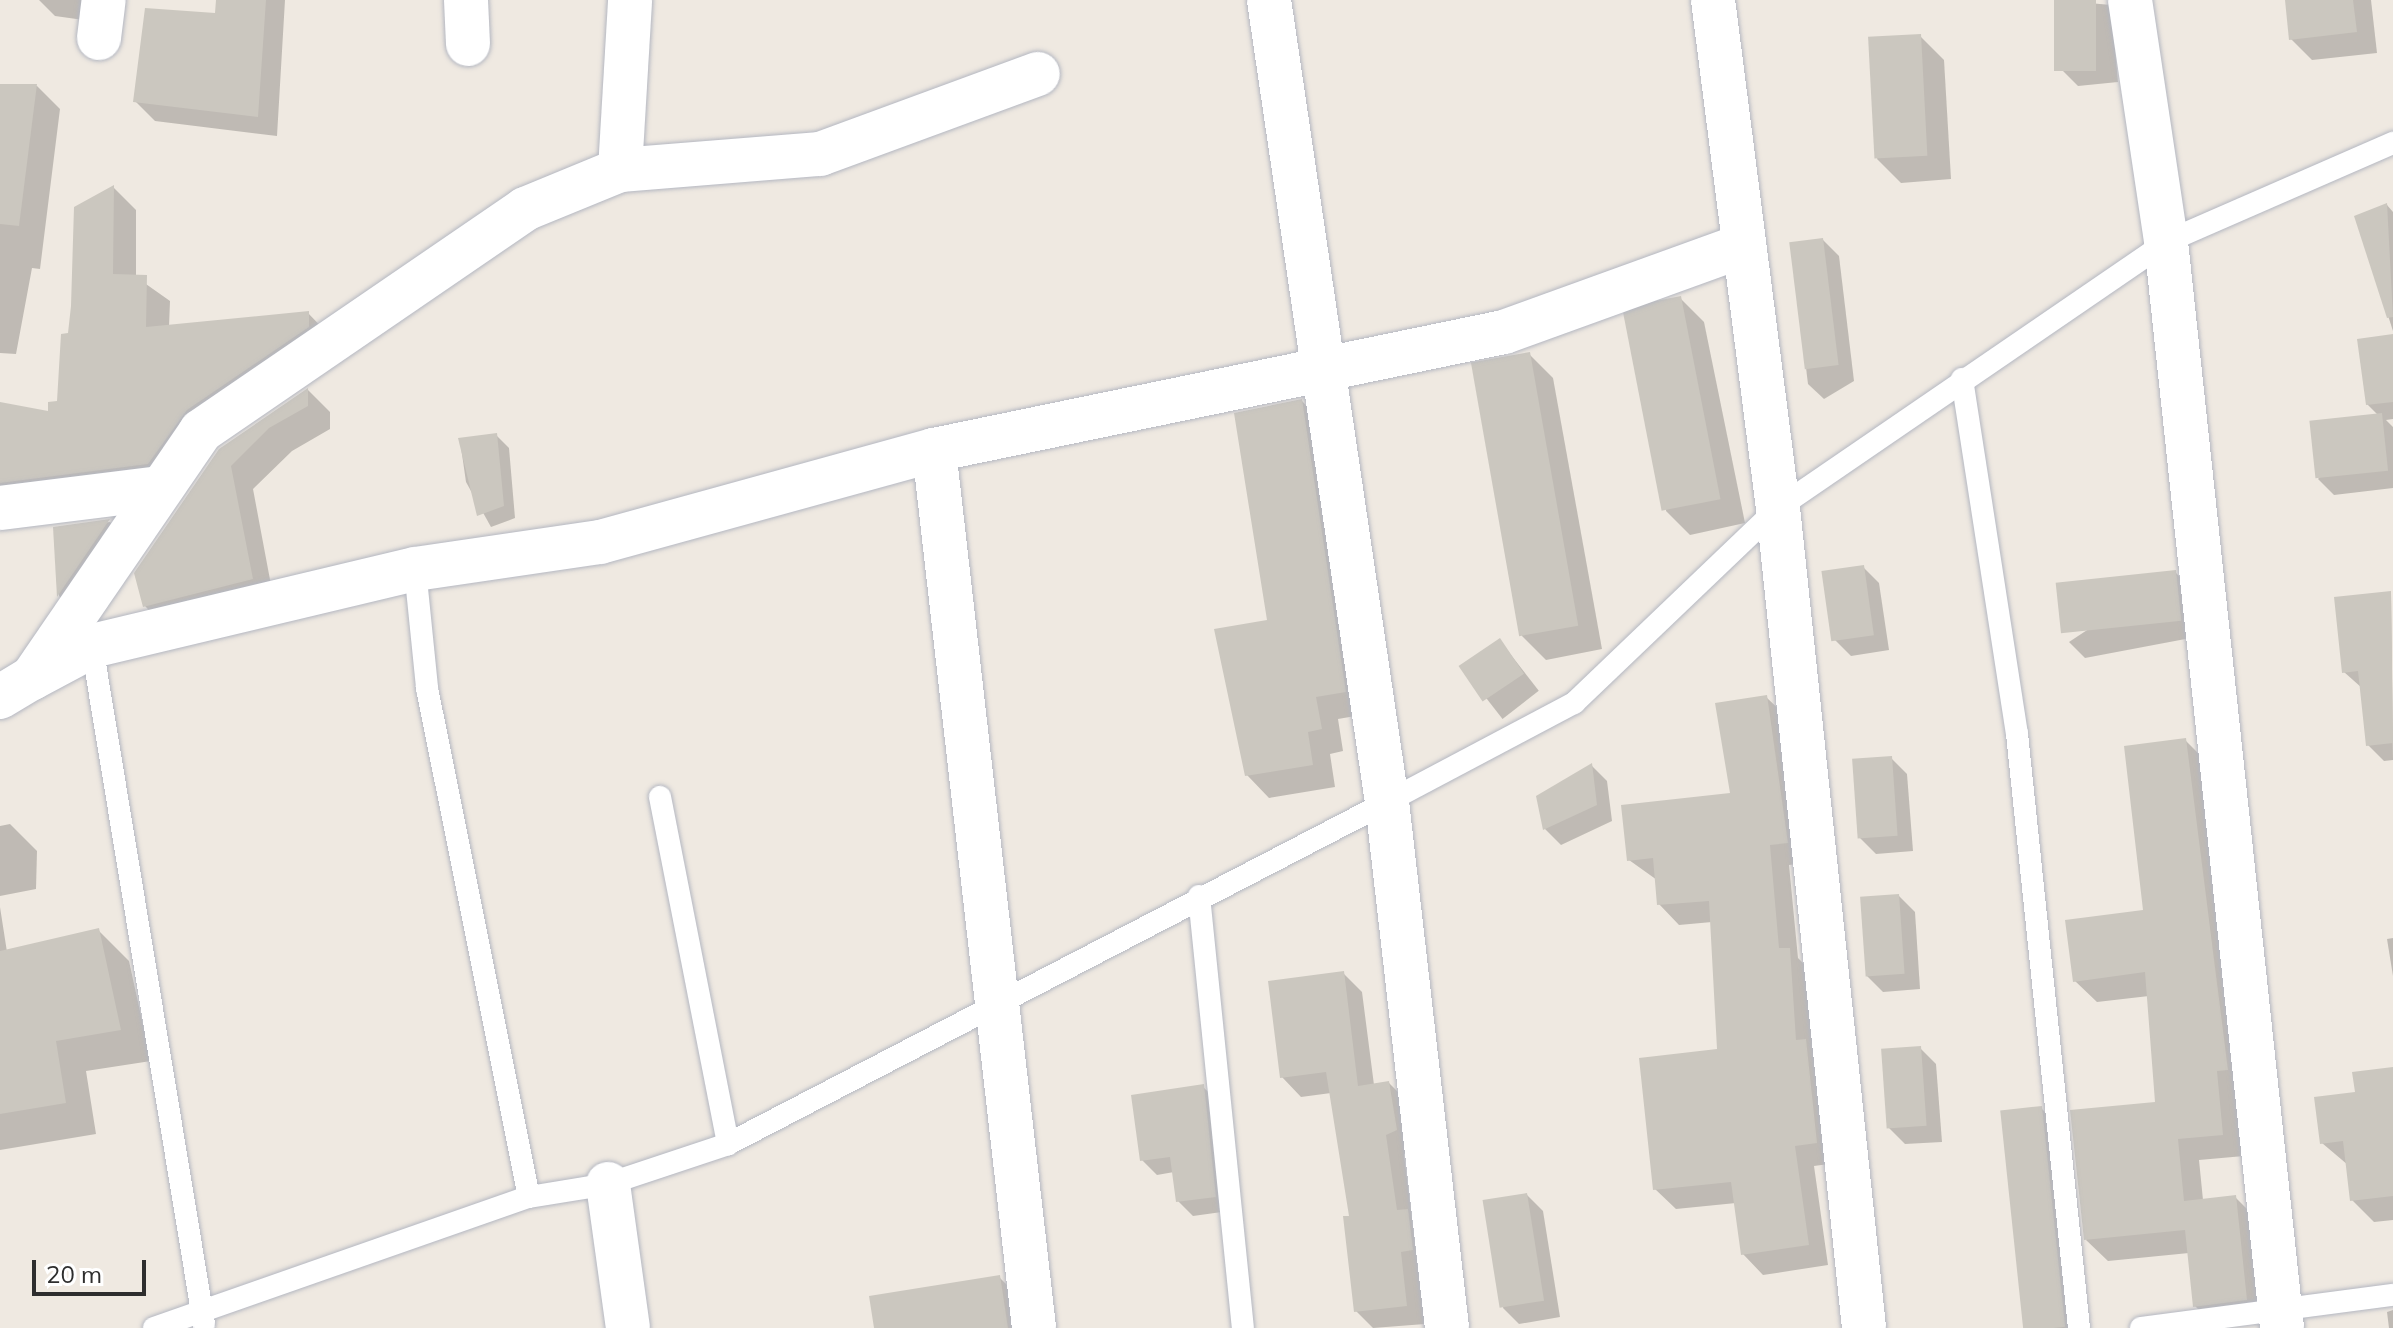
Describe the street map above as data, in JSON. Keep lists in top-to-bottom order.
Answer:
{
  "scale_bar": "20 m"
}
